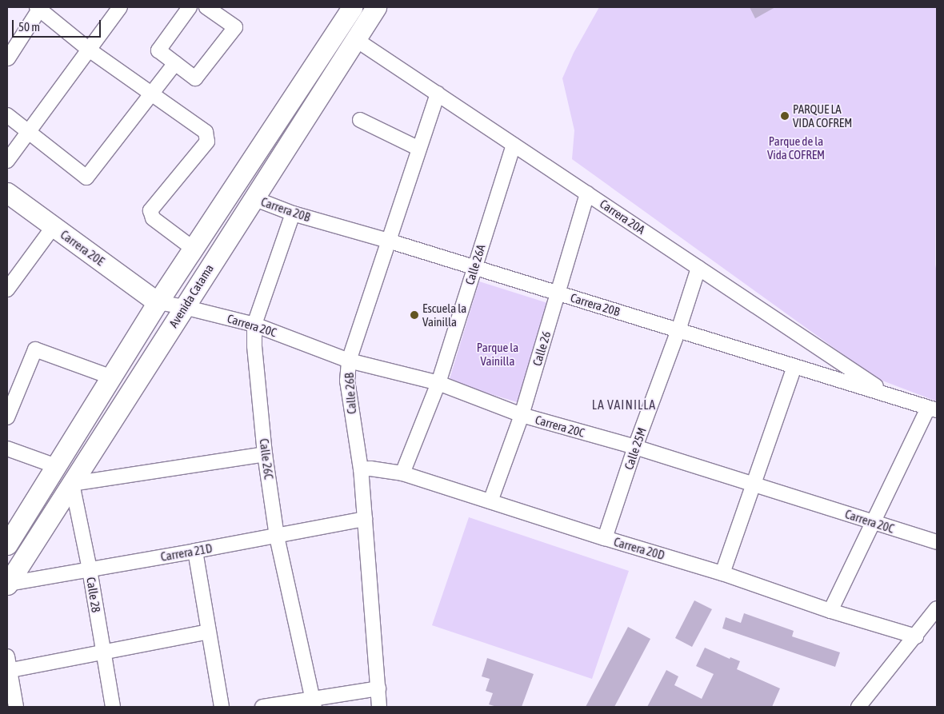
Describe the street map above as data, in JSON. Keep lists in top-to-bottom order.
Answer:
{
  "streets": {
    "main road": ["Carrera 20E", "Avenida Catama"],
    "street": [
      "Carrera 20B",
      "Carrera 20A",
      "Calle 26A",
      "Carrera 20C",
      "Calle 26",
      "Calle 26B",
      "Calle 25M",
      "Calle 26C",
      "Carrera 20D",
      "Carrera 21D",
      "Calle 28"
    ]
  },
  "crossings": [
    ["Carrera 20B", "Carrera 20A"],
    ["Carrera 20B", "Calle 26A"],
    ["Carrera 20B", "Avenida Catama"],
    ["Carrera 20B", "Calle 26"],
    ["Carrera 20B", "Calle 26B"],
    ["Carrera 20B", "Calle 25M"],
    ["Carrera 20B", "Calle 26C"],
    ["Carrera 20A", "Calle 26A"],
    ["Carrera 20A", "Avenida Catama"],
    ["Carrera 20A", "Calle 26"],
    ["Carrera 20A", "Calle 26B"],
    ["Carrera 20A", "Calle 25M"],
    ["Carrera 20E", "Avenida Catama"],
    ["Carrera 20E", "Carrera 20C"],
    ["Calle 26A", "Carrera 20C"],
    ["Calle 26A", "Carrera 20D"],
    ["Avenida Catama", "Carrera 20C"],
    ["Avenida Catama", "Carrera 21D"],
    ["Avenida Catama", "Calle 28"],
    ["Carrera 20C", "Calle 26"],
    ["Carrera 20C", "Calle 26B"],
    ["Carrera 20C", "Calle 25M"],
    ["Carrera 20C", "Calle 26C"],
    ["Calle 26", "Carrera 20D"],
    ["Calle 26B", "Carrera 20D"],
    ["Calle 26B", "Carrera 21D"],
    ["Calle 25M", "Carrera 20D"],
    ["Calle 26C", "Carrera 21D"],
    ["Carrera 21D", "Calle 28"]
  ],
  "districts": ["LA VAINILLA"],
  "parks": ["Parque de la Vida COFREM", "Parque la Vainilla"],
  "places": ["PARQUE LA VIDA COFREM", "Escuela la Vainilla"],
  "scale_bar": "50 m"
}
